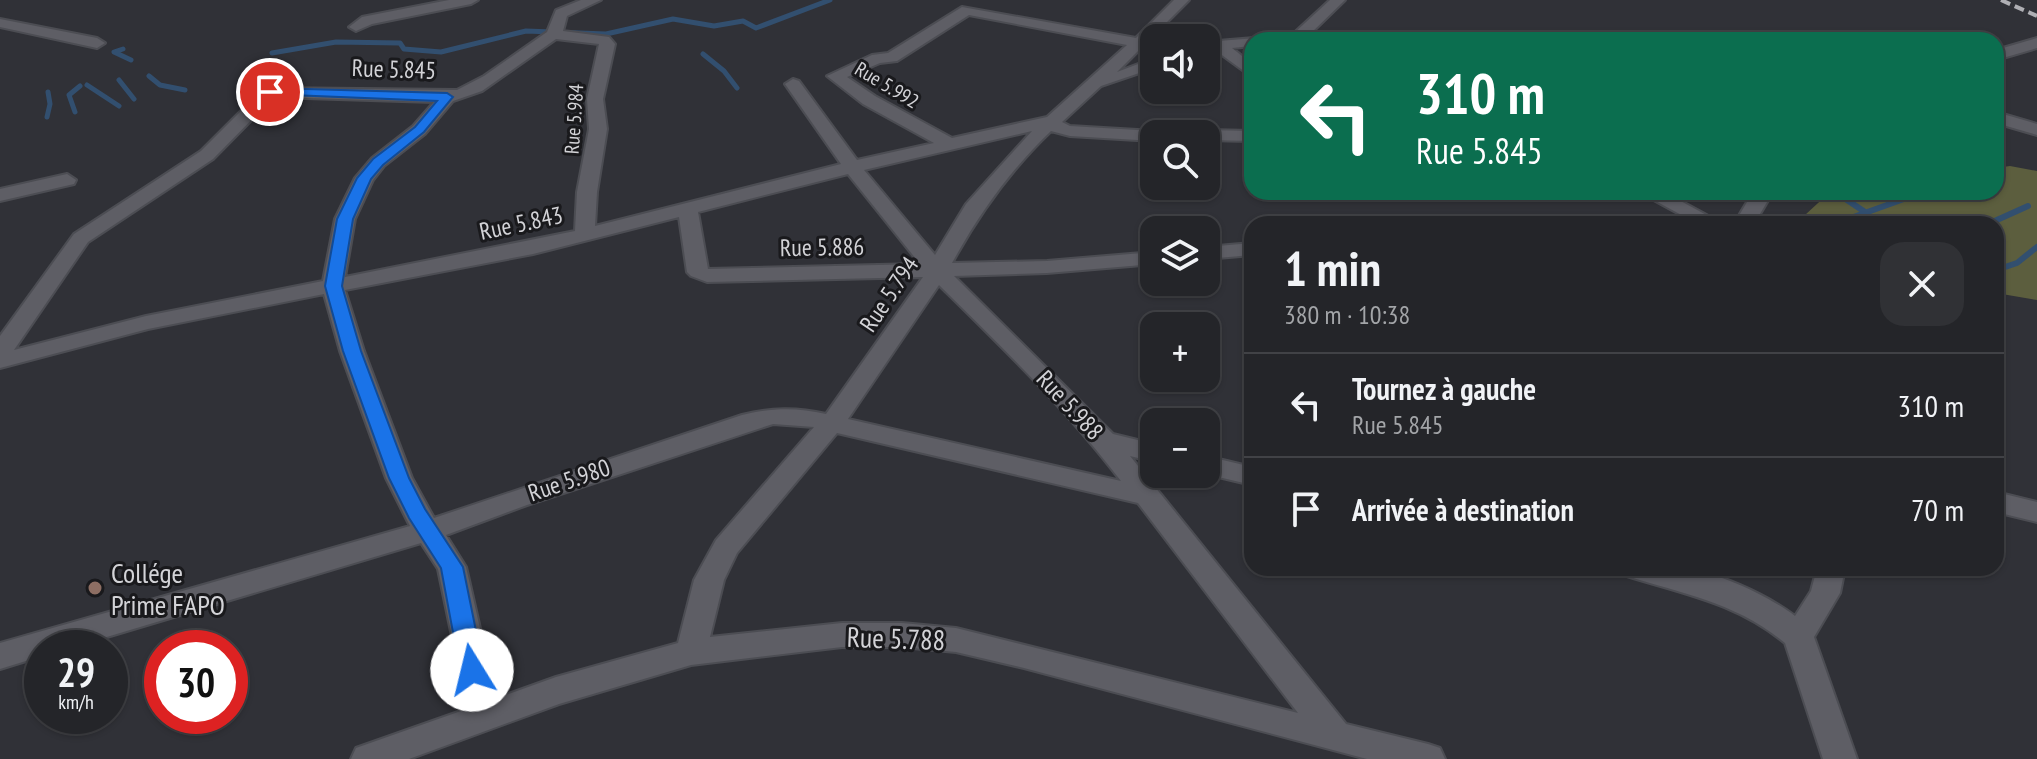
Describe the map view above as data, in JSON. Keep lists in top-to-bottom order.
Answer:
{
  "streets": {
    "street": [
      "Rue 5.845",
      "Rue 5.992",
      "Rue 5.984",
      "Rue 5.843",
      "Rue 5.886",
      "Rue 5.794",
      "Rue 5.988",
      "Rue 5.980",
      "Rue 5.788"
    ]
  },
  "crossings": [
    ["Rue 5.845", "Rue 5.843"],
    ["Rue 5.845", "Rue 5.980"],
    ["Rue 5.845", "Rue 5.788"],
    ["Rue 5.992", "Rue 5.843"],
    ["Rue 5.992", "Rue 5.794"],
    ["Rue 5.984", "Rue 5.843"],
    ["Rue 5.843", "Rue 5.886"],
    ["Rue 5.843", "Rue 5.794"],
    ["Rue 5.843", "Rue 5.988"],
    ["Rue 5.886", "Rue 5.794"],
    ["Rue 5.886", "Rue 5.988"],
    ["Rue 5.794", "Rue 5.988"],
    ["Rue 5.794", "Rue 5.980"],
    ["Rue 5.794", "Rue 5.788"],
    ["Rue 5.988", "Rue 5.980"],
    ["Rue 5.988", "Rue 5.788"]
  ],
  "places": ["Collége Prime FAPO"],
  "page": {
    "map_buttons": ["+", "−"],
    "turn": ["310 m", "Rue 5.845"],
    "heading": ["1 min", "380 m · 10:38"],
    "list": [
      {
        "name": "Tournez à gauche",
        "note": "Rue 5.845",
        "value": "310 m"
      },
      {
        "name": "Arrivée à destination",
        "value": "70 m"
      }
    ],
    "speed": "29 km/h",
    "limit": "30"
  }
}
